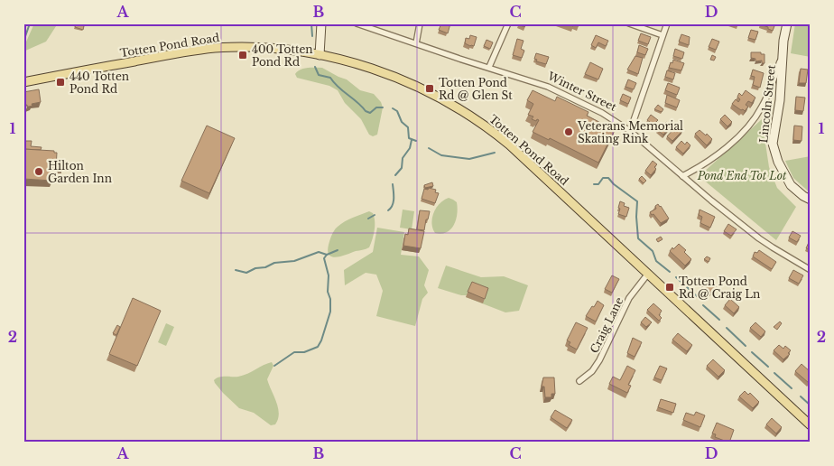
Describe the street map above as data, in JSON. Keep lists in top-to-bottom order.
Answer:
{
  "streets": {
    "main road": ["Totten Pond Road"],
    "street": ["Winter Street", "Lincoln Street", "Craig Lane"]
  },
  "crossings": [
    ["Totten Pond Road", "Craig Lane"]
  ],
  "parks": ["Pond End Tot Lot"],
  "places": {
    "transit": [
      "400 Totten Pond Rd",
      "440 Totten Pond Rd",
      "Totten Pond Rd @ Glen St",
      "Totten Pond Rd @ Craig Ln"
    ],
    "other": ["Veterans Memorial Skating Rink", "Hilton Garden Inn"]
  },
  "grid": {
    "columns": [
      "A",
      "B",
      "C",
      "D"
    ],
    "rows": ["1", "2"]
  }
}
